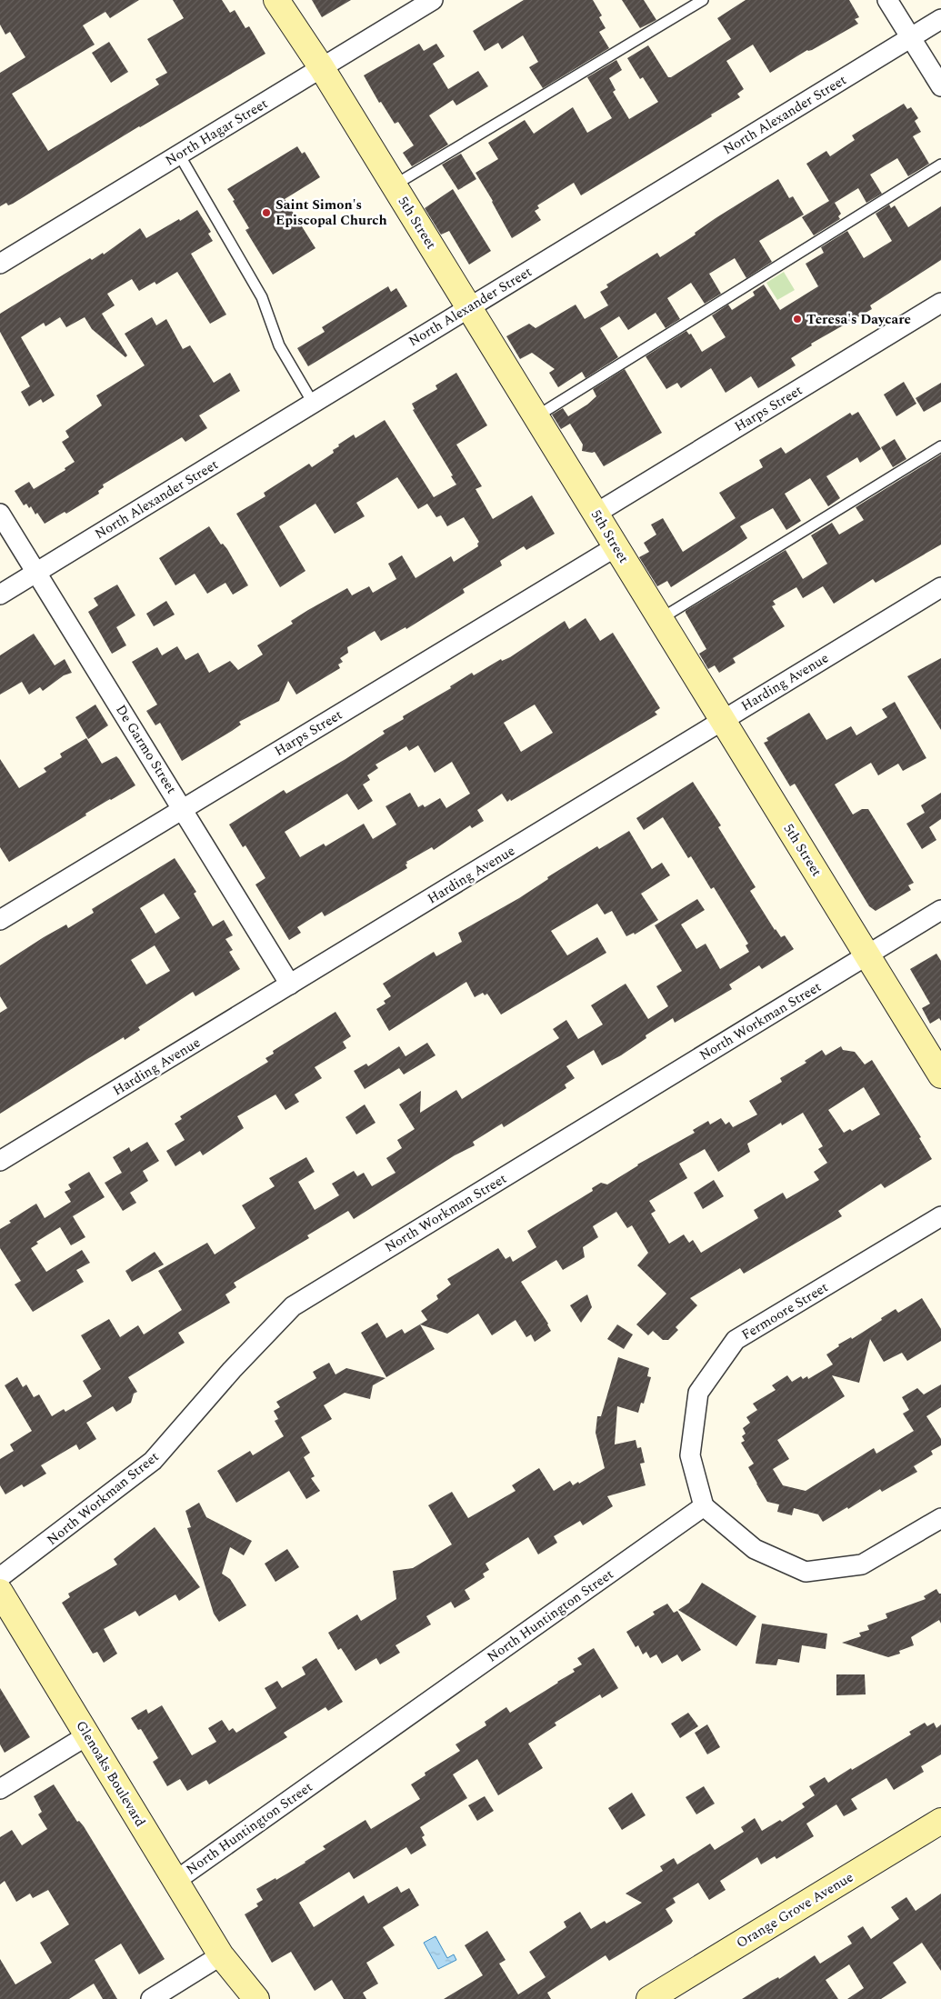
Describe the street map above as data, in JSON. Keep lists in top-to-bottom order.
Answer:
{
  "streets": {
    "street": [
      "North Alexander Street",
      "North Hagar Street",
      "5th Street",
      "Harps Street",
      "Harding Avenue",
      "De Garmo Street",
      "North Workman Street",
      "Fermoore Street",
      "North Huntington Street",
      "Glenoaks Boulevard",
      "Orange Grove Avenue"
    ]
  },
  "crossings": [
    ["North Alexander Street", "5th Street"],
    ["North Alexander Street", "De Garmo Street"],
    ["North Hagar Street", "5th Street"],
    ["5th Street", "Harps Street"],
    ["5th Street", "Harding Avenue"],
    ["5th Street", "North Workman Street"],
    ["Harps Street", "De Garmo Street"],
    ["Harding Avenue", "De Garmo Street"],
    ["Fermoore Street", "North Huntington Street"],
    ["North Huntington Street", "Glenoaks Boulevard"]
  ],
  "places": ["Saint Simon's Episcopal Church", "Teresa's Daycare"]
}
